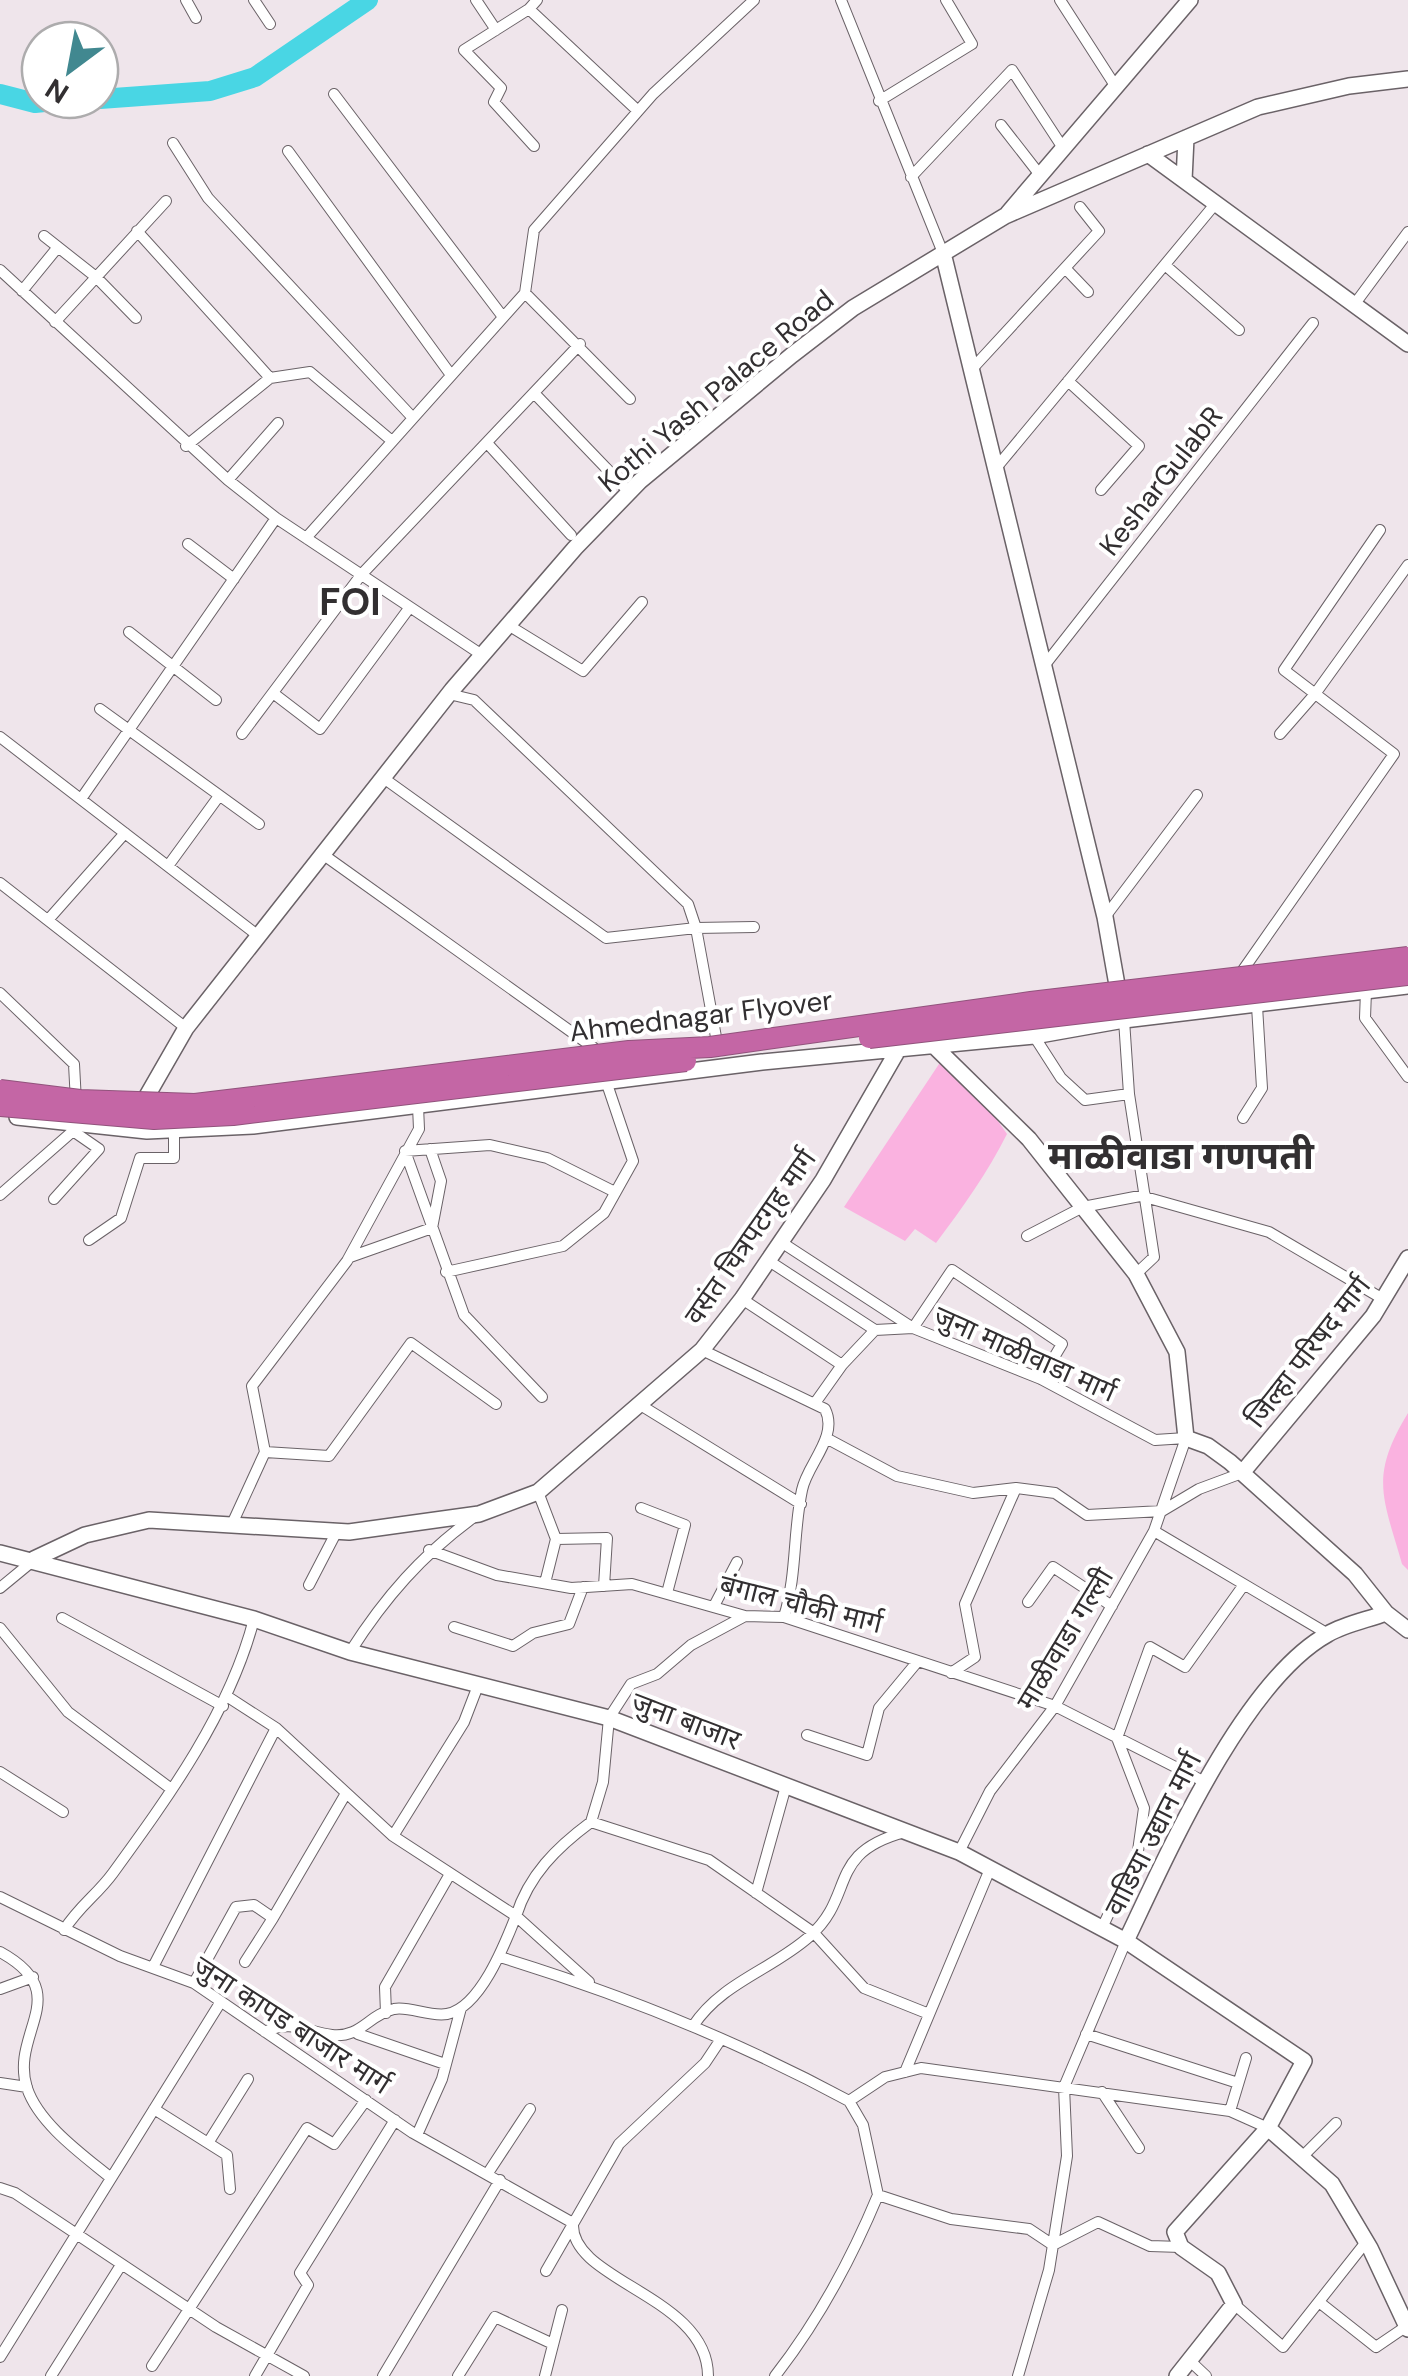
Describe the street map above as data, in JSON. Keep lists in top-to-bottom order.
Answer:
{
  "streets": {
    "highway": ["Ahmednagar Flyover"],
    "street": [
      "Kothi Yash Palace Road",
      "KesharGulabR",
      "वसंत चित्रपटगृह मार्ग",
      "जिल्हा परिषद मार्ग",
      "जुना माळीवाडा मार्ग",
      "बंगाल चौकी मार्ग",
      "माळीवाडा गल्ली",
      "जुना बाजार",
      "वाडिया उद्यान मार्ग",
      "जुना कापड बाजार मार्ग"
    ]
  },
  "crossings": [
    ["वसंत चित्रपटगृह मार्ग", "जुना बाजार"],
    ["जुना माळीवाडा मार्ग", "माळीवाडा गल्ली"],
    ["बंगाल चौकी मार्ग", "माळीवाडा गल्ली"],
    ["बंगाल चौकी मार्ग", "वाडिया उद्यान मार्ग"],
    ["माळीवाडा गल्ली", "जुना बाजार"],
    ["जुना बाजार", "वाडिया उद्यान मार्ग"]
  ],
  "districts": ["FOI", "माळीवाडा गणपती"],
  "north": "bottom left"
}
